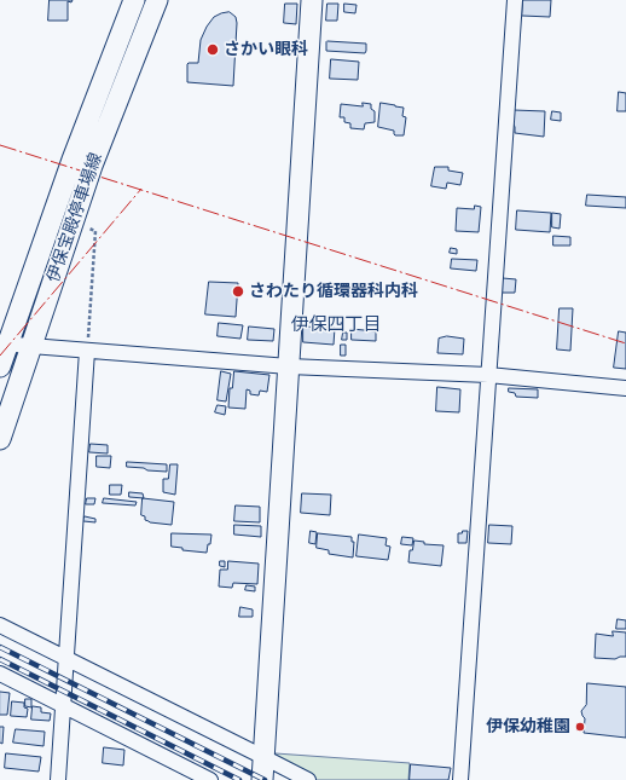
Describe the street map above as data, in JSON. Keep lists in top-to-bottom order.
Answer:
{
  "streets": {
    "main road": ["伊保宝殿停車場線"]
  },
  "districts": ["伊保四丁目"],
  "places": ["さかい眼科", "さわたり循環器科内科", "伊保幼稚園"]
}
